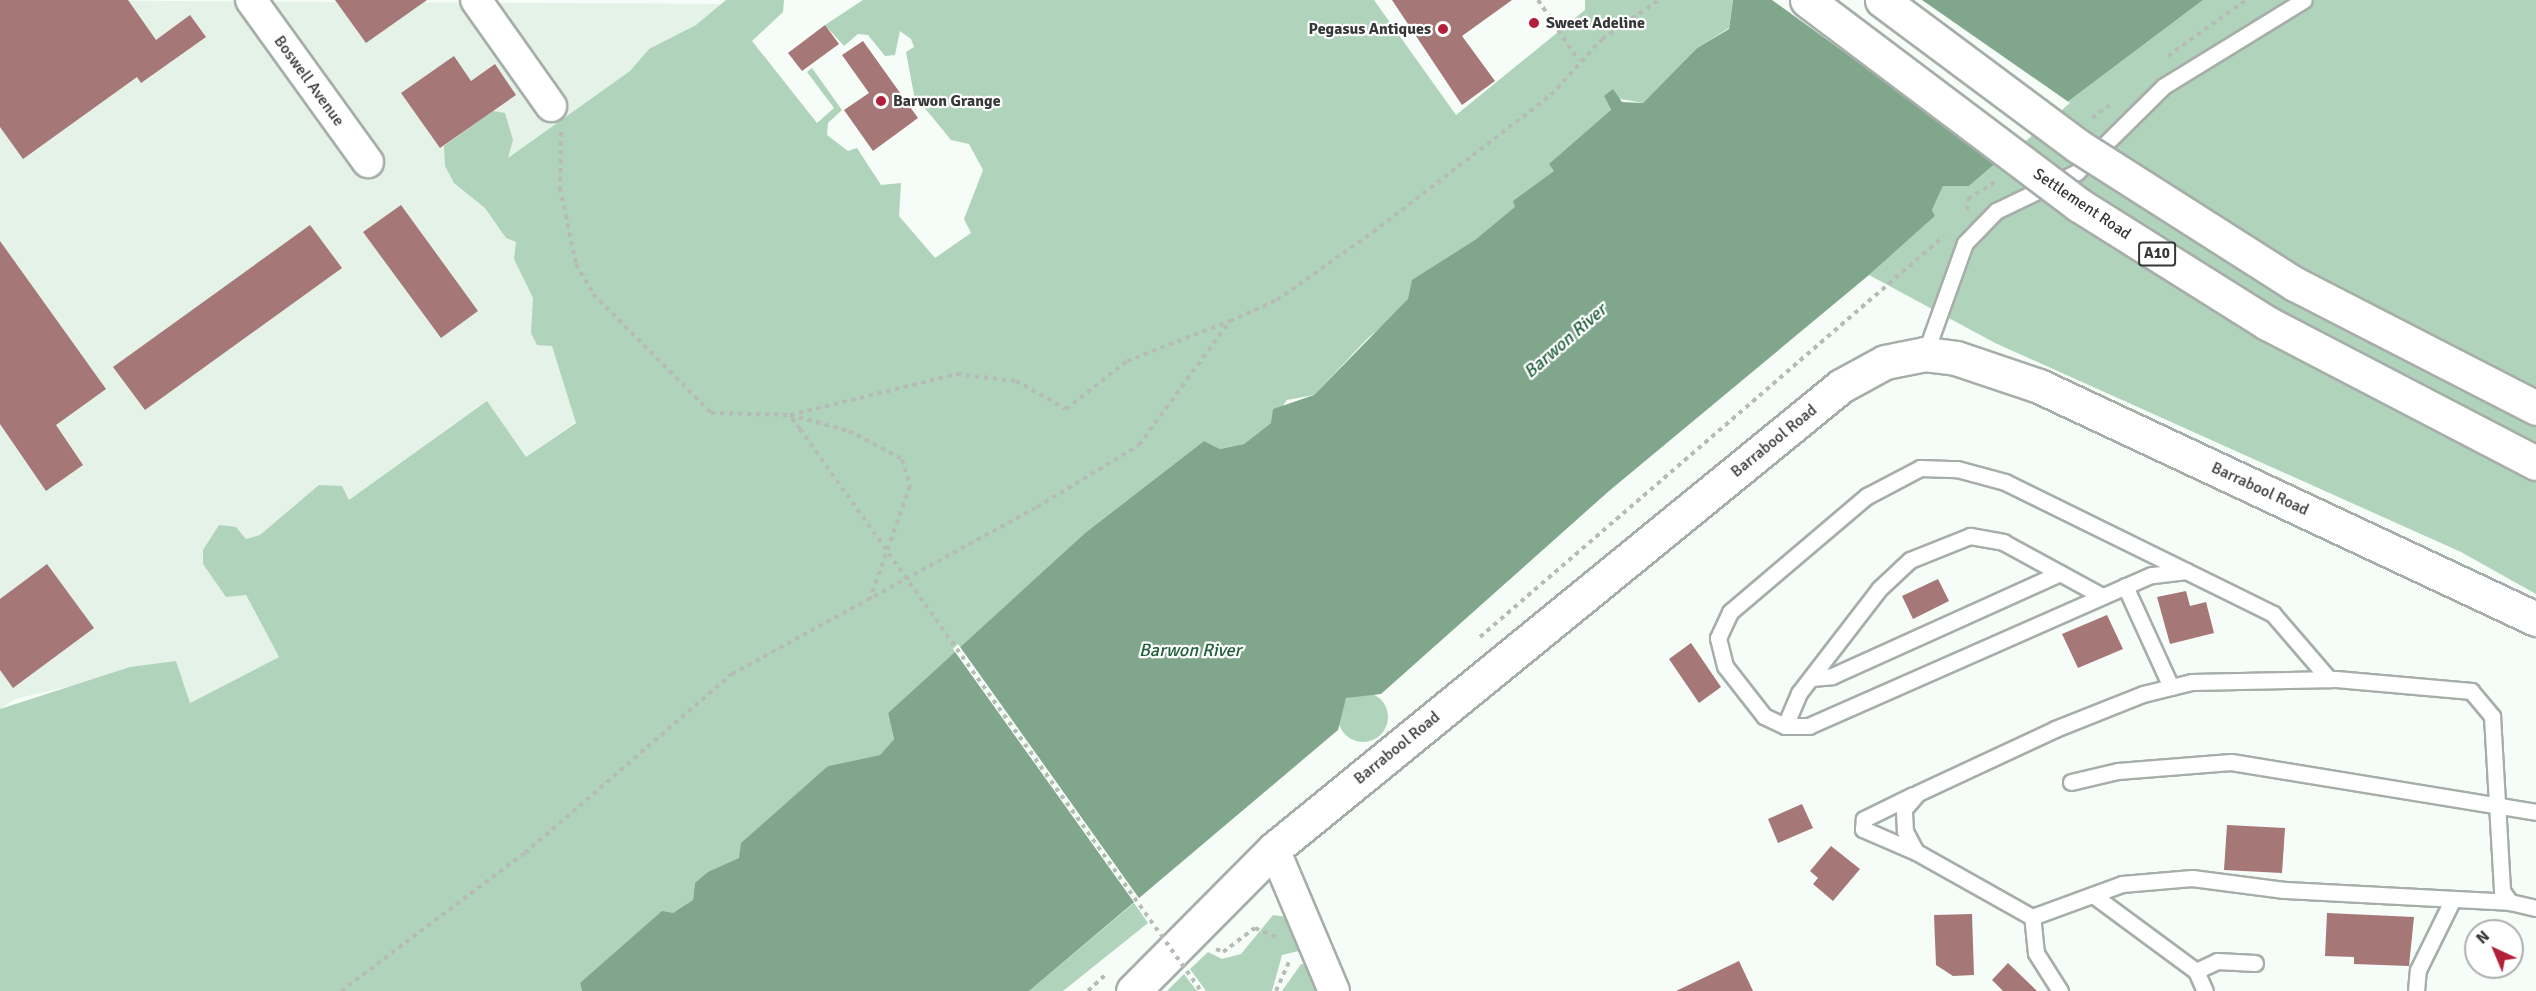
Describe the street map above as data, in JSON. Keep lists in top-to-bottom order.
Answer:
{
  "streets": {
    "main road": ["Settlement Road", "A10", "Barrabool Road"],
    "street": ["Boswell Avenue"]
  },
  "water": ["Barwon River"],
  "places": ["Sweet Adeline", "Pegasus Antiques", "Barwon Grange"],
  "north": "top left"
}
